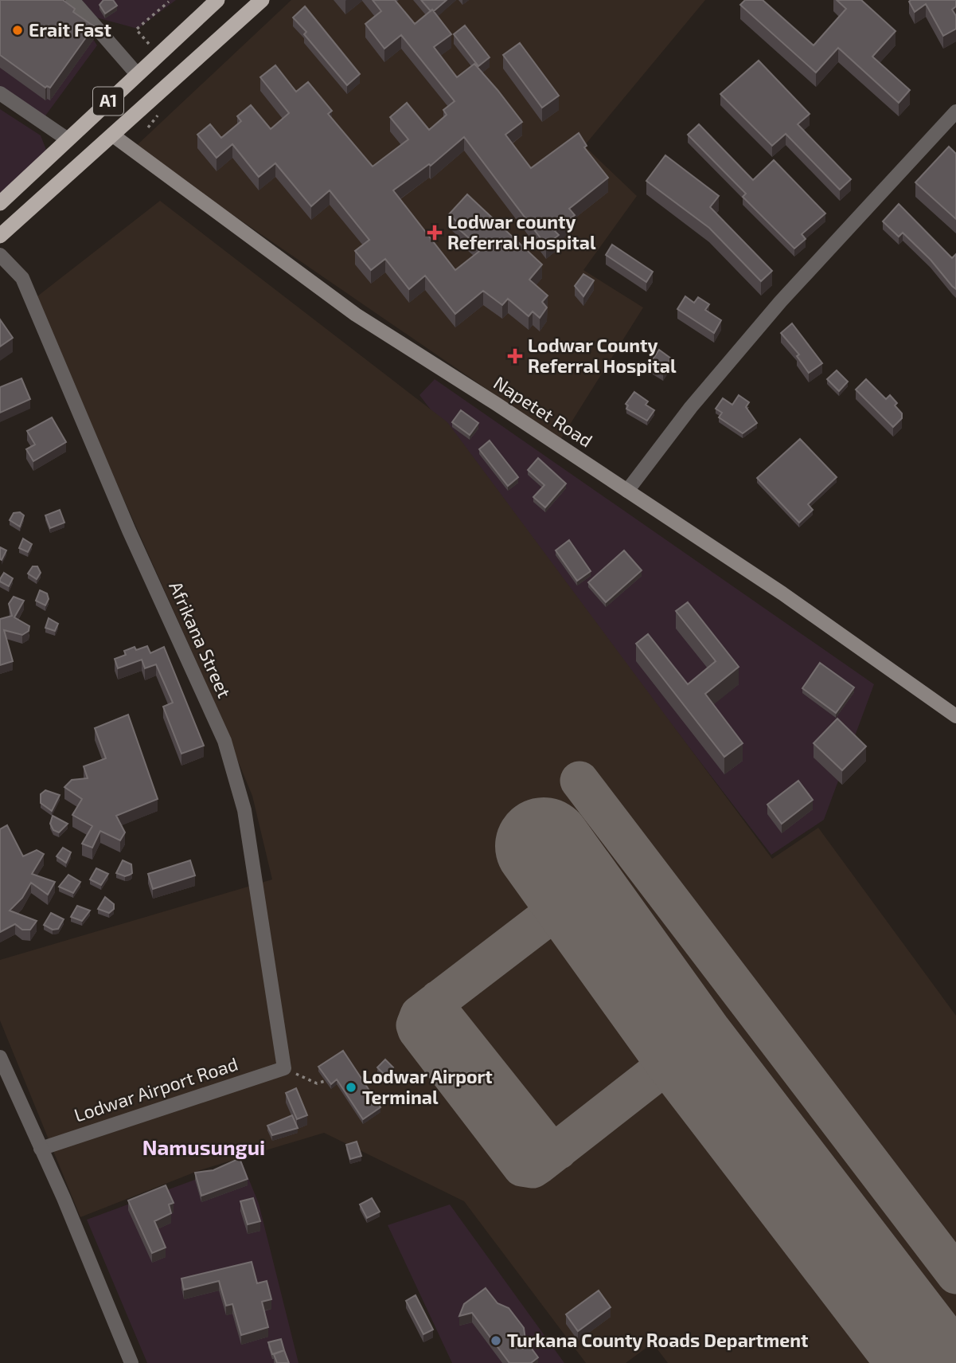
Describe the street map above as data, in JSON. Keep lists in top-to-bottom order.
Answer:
{
  "streets": {
    "highway": ["A1"],
    "main road": ["Napetet Road"],
    "street": ["Afrikana Street", "Lodwar Airport Road"]
  },
  "crossings": [
    ["A1", "Napetet Road"],
    ["Afrikana Street", "Lodwar Airport Road"]
  ],
  "districts": ["Namusungui"],
  "places": {
    "other": ["Erait Fast", "Lodwar Airport Terminal", "Turkana County Roads Department"],
    "health": ["Lodwar county Referral Hospital", "Lodwar County Referral Hospital"]
  }
}
